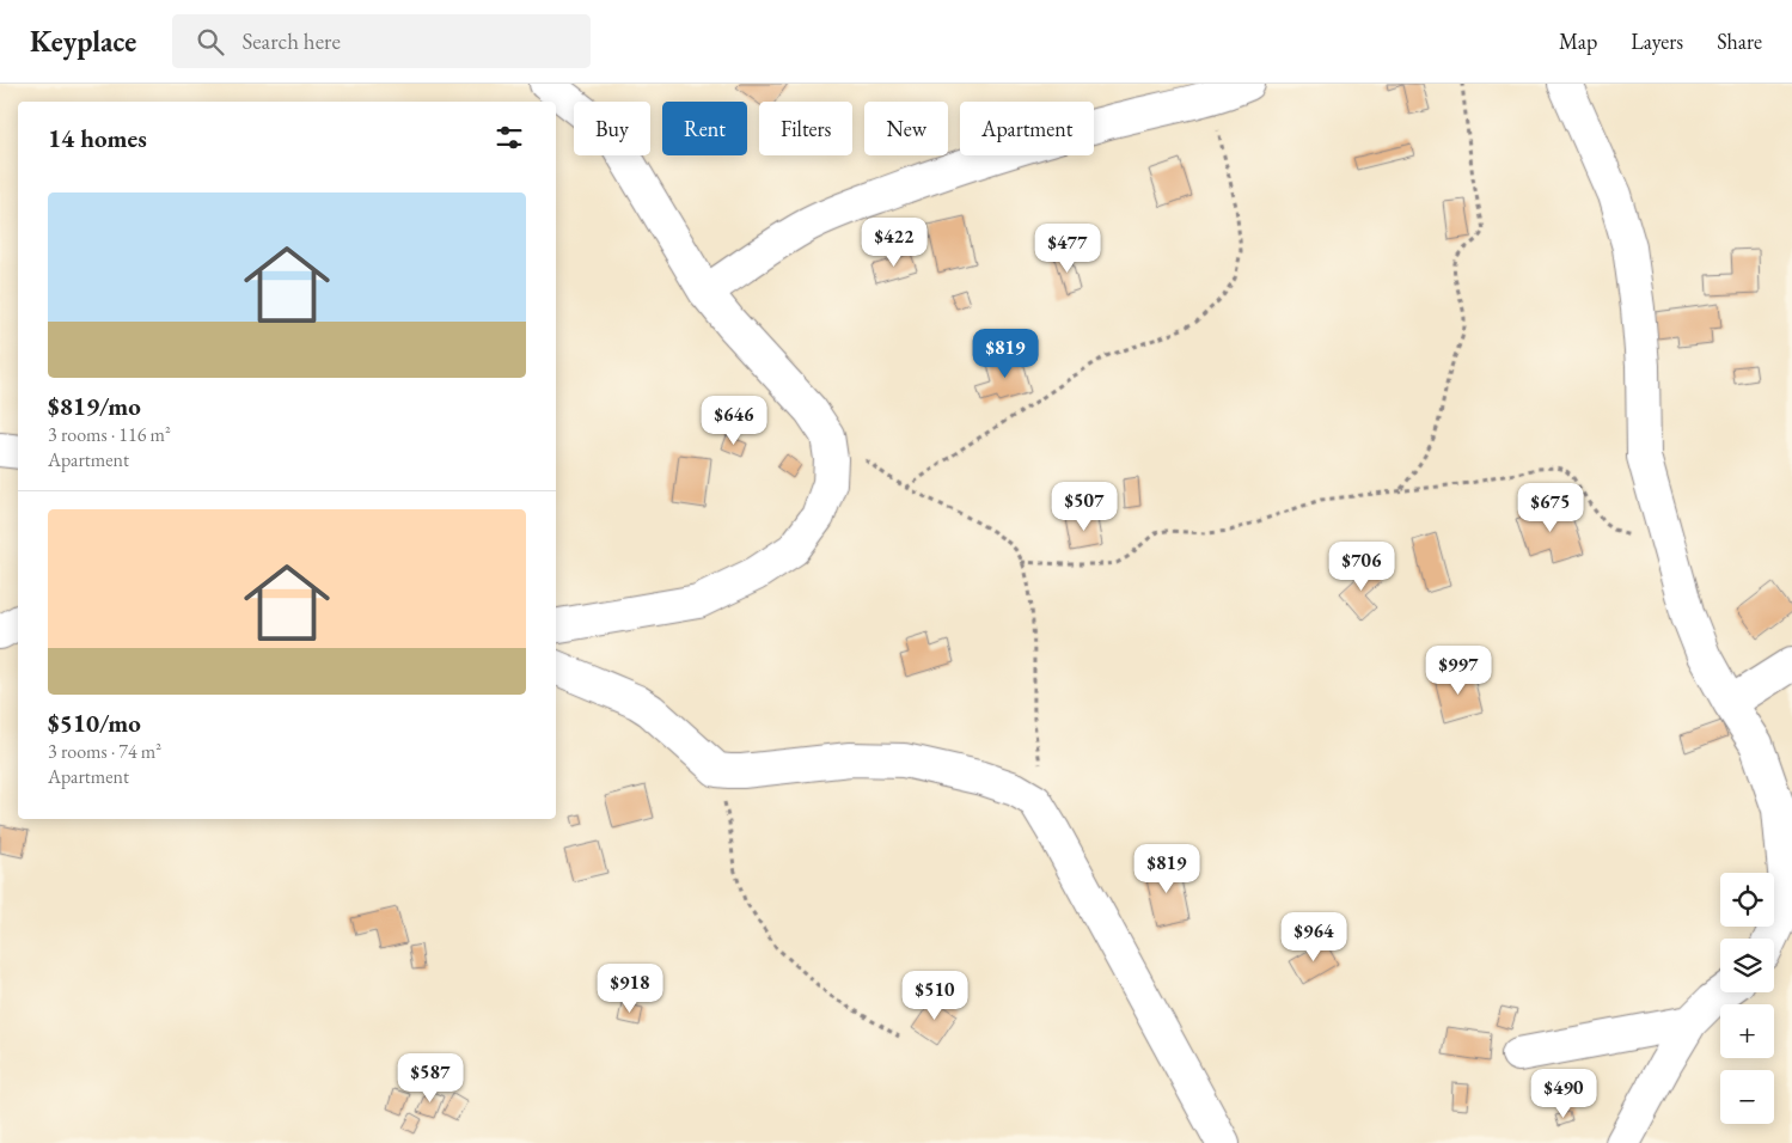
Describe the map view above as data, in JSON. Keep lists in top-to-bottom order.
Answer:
{
  "page": {
    "header": "Keyplace",
    "search": "Search here",
    "nav": ["Map", "Layers", "Share"],
    "chip": [
      "Buy",
      "Rent",
      "Filters",
      "New",
      "Apartment"
    ],
    "heading": "14 homes",
    "list": [
      {
        "name": "$819/mo",
        "note": "3 rooms · 116 m² · Apartment"
      },
      {
        "name": "$510/mo",
        "note": "3 rooms · 74 m² · Apartment"
      }
    ],
    "price": [
      "$422",
      "$477",
      "$819",
      "$646",
      "$507",
      "$675",
      "$706",
      "$997",
      "$819",
      "$964",
      "$918",
      "$510",
      "$587",
      "$490"
    ],
    "map_buttons": ["+", "−"]
  }
}
